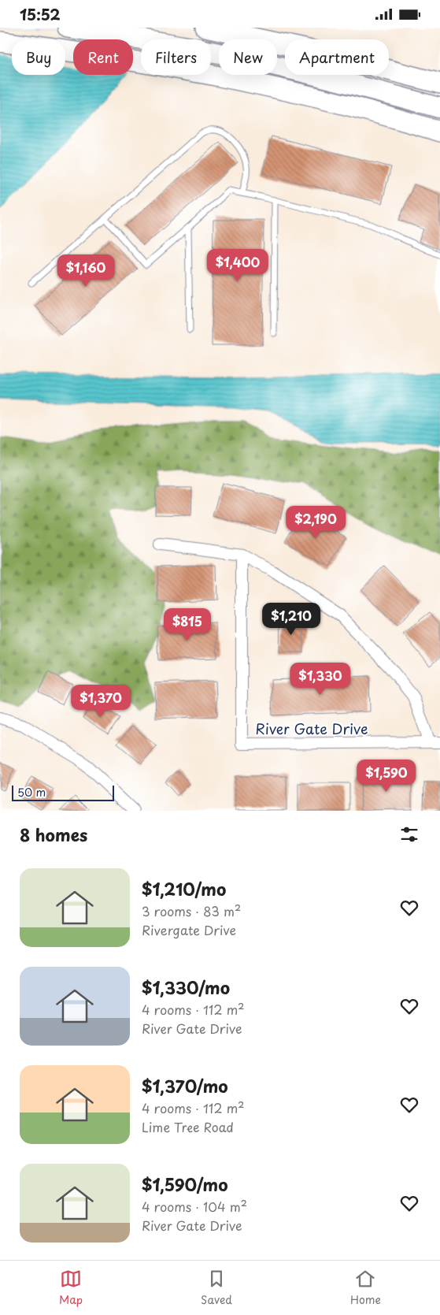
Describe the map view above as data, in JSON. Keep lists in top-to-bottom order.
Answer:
{
  "streets": {
    "street": ["River Gate Drive"]
  },
  "scale_bar": "50 m",
  "page": {
    "status": "15:52",
    "chip": [
      "Buy",
      "Rent",
      "Filters",
      "New",
      "Apartment"
    ],
    "price": [
      "$1,400",
      "$1,160",
      "$2,190",
      "$1,210",
      "$815",
      "$1,330",
      "$1,370",
      "$1,590"
    ],
    "scale": "50 m",
    "heading": "8 homes",
    "list": [
      {
        "name": "$1,210/mo",
        "note": "3 rooms · 83 m² · Rivergate Drive"
      },
      {
        "name": "$1,330/mo",
        "note": "4 rooms · 112 m² · River Gate Drive"
      },
      {
        "name": "$1,370/mo",
        "note": "4 rooms · 112 m² · Lime Tree Road"
      },
      {
        "name": "$1,590/mo",
        "note": "4 rooms · 104 m² · River Gate Drive"
      }
    ],
    "tabs": ["Map", "Saved", "Home"]
  }
}
